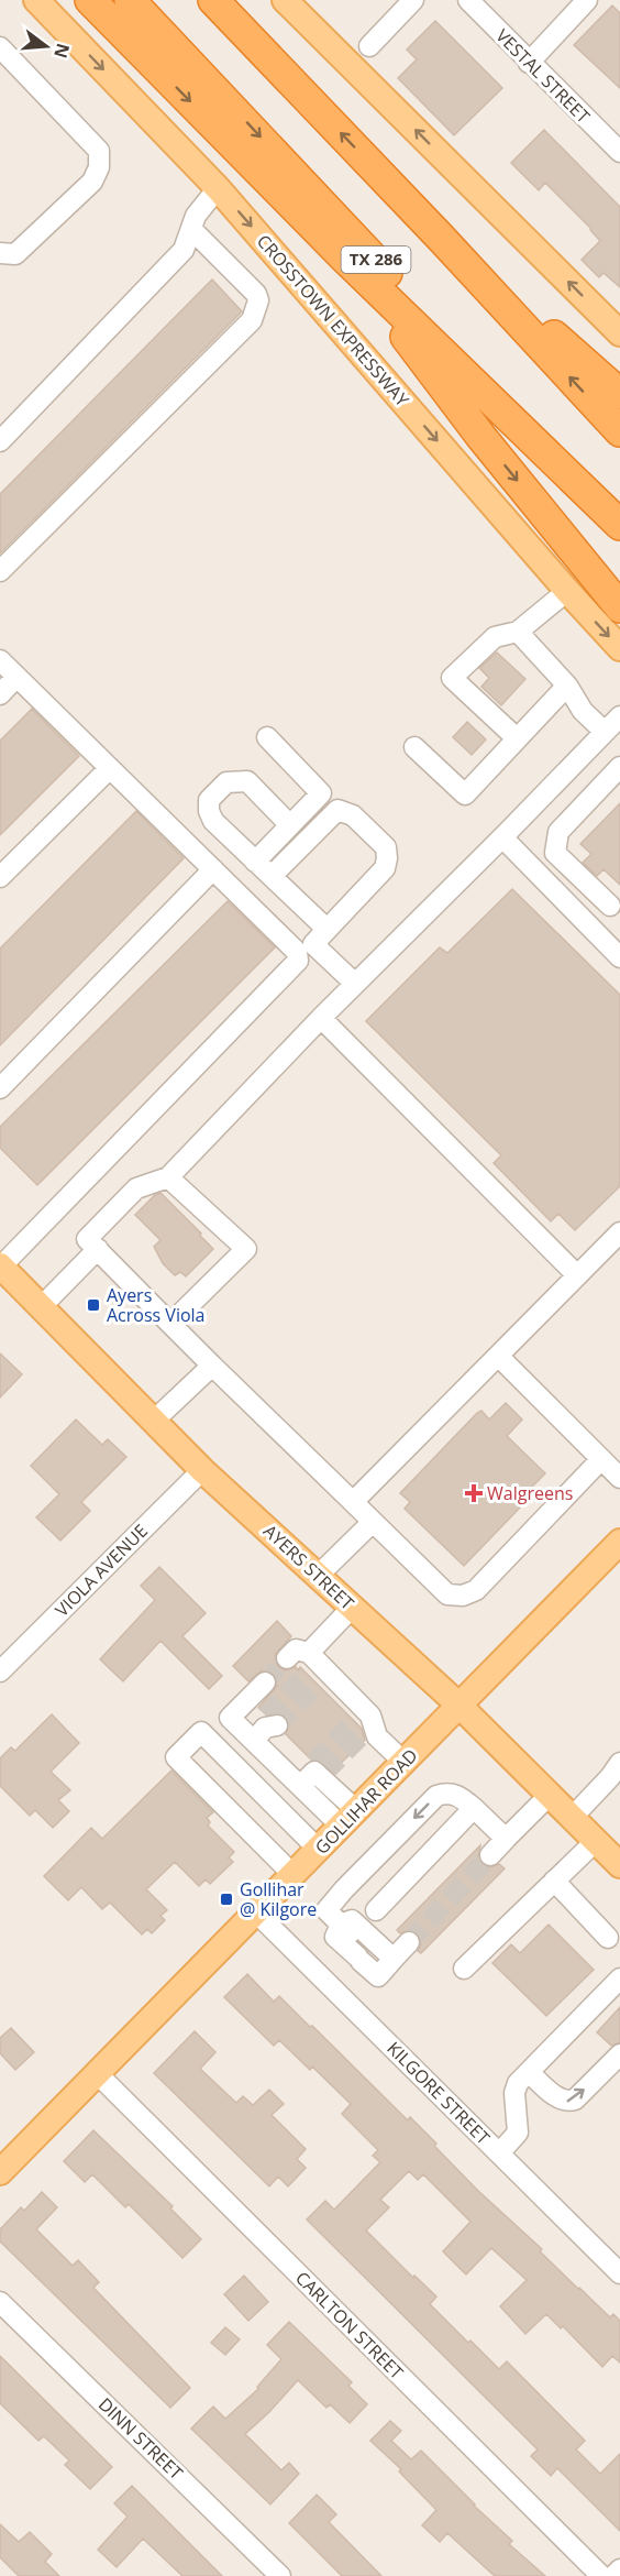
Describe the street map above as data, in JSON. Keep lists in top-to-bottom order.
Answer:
{
  "streets": {
    "highway": ["TX 286"],
    "main road": ["CROSSTOWN EXPRESSWAY", "AYERS STREET", "GOLLIHAR ROAD"],
    "street": [
      "VESTAL STREET",
      "VIOLA AVENUE",
      "KILGORE STREET",
      "CARLTON STREET",
      "DINN STREET"
    ]
  },
  "crossings": [
    ["AYERS STREET", "VIOLA AVENUE"],
    ["AYERS STREET", "GOLLIHAR ROAD"],
    ["GOLLIHAR ROAD", "KILGORE STREET"],
    ["GOLLIHAR ROAD", "CARLTON STREET"]
  ],
  "places": {
    "transit": ["Ayers Across Viola", "Gollihar @ Kilgore"],
    "health": ["Walgreens"]
  },
  "north": "right"
}
